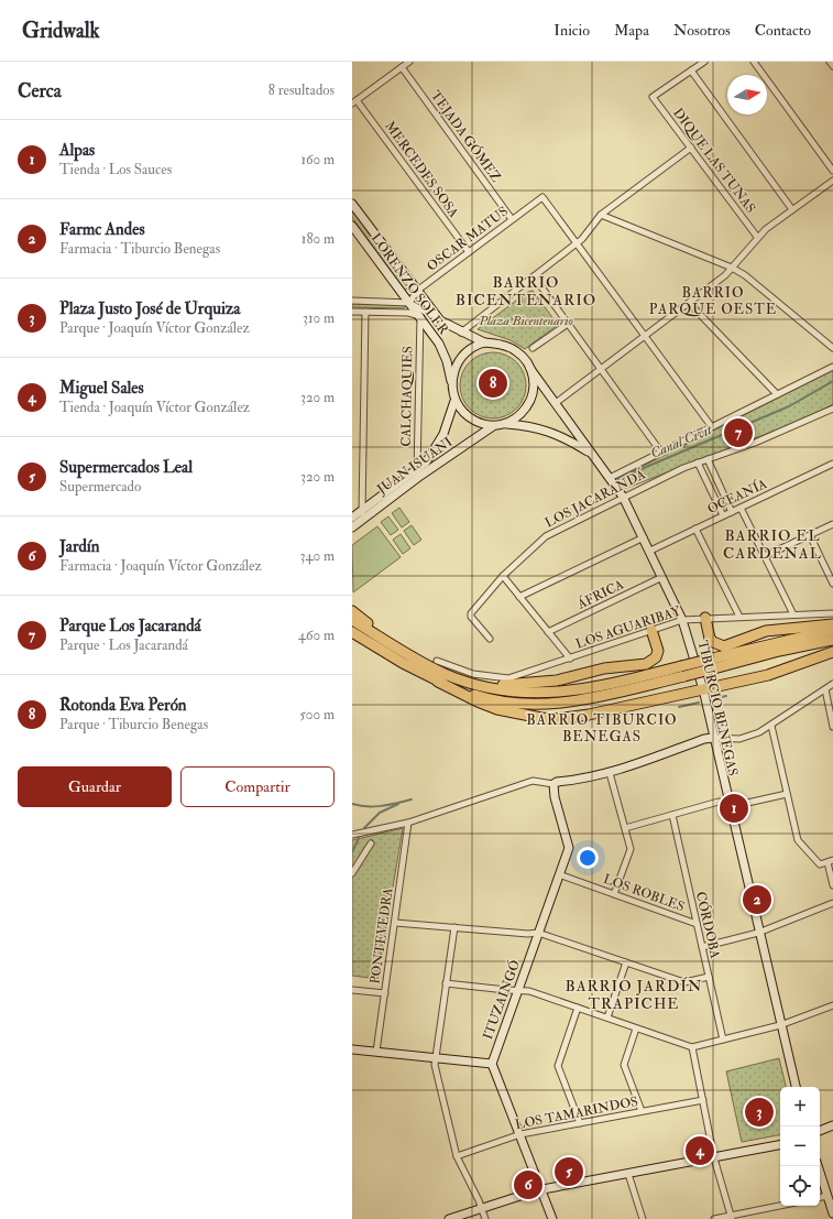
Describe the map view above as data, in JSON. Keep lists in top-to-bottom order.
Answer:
{
  "streets": {
    "street": [
      "TEJADA GÓMEZ",
      "DIQUE LAS TUNAS",
      "MERCEDES SOSA",
      "OSCAR MATUS",
      "LORENZO SOLER",
      "CALCHAQUIES",
      "JUAN ISUANI",
      "OCEANÍA",
      "LOS JACARANDÁ",
      "ÁFRICA",
      "LOS AGUARIBAY",
      "TIBURCIO BENEGAS",
      "LOS ROBLES",
      "CÓRDOBA",
      "PONTEVEDRA",
      "ITUZAINGÓ",
      "LOS TAMARINDOS"
    ]
  },
  "crossings": [
    ["TEJADA GÓMEZ", "OSCAR MATUS"],
    ["MERCEDES SOSA", "OSCAR MATUS"],
    ["OSCAR MATUS", "LORENZO SOLER"],
    ["LORENZO SOLER", "CALCHAQUIES"],
    ["LORENZO SOLER", "JUAN ISUANI"],
    ["LORENZO SOLER", "TIBURCIO BENEGAS"],
    ["CALCHAQUIES", "JUAN ISUANI"],
    ["JUAN ISUANI", "TIBURCIO BENEGAS"],
    ["OCEANÍA", "TIBURCIO BENEGAS"],
    ["LOS JACARANDÁ", "TIBURCIO BENEGAS"],
    ["ÁFRICA", "TIBURCIO BENEGAS"],
    ["LOS AGUARIBAY", "TIBURCIO BENEGAS"],
    ["LOS ROBLES", "CÓRDOBA"],
    ["LOS ROBLES", "ITUZAINGÓ"]
  ],
  "districts": [
    "BARRIO BICENTENARIO",
    "BARRIO PARQUE OESTE",
    "BARRIO EL CARDENAL",
    "BARRIO TIBURCIO BENEGAS",
    "BARRIO JARDÍN TRAPICHE"
  ],
  "water": ["Canal Civit"],
  "parks": ["Plaza Bicentenario"],
  "north": "right",
  "page": {
    "header": "Gridwalk",
    "nav": [
      "Inicio",
      "Mapa",
      "Nosotros",
      "Contacto"
    ],
    "heading": ["Cerca", "8 resultados"],
    "list": [
      {
        "mark": "1",
        "name": "Alpas",
        "note": "Tienda · Los Sauces",
        "value": "160 m"
      },
      {
        "mark": "2",
        "name": "Farmc Andes",
        "note": "Farmacia · Tiburcio Benegas",
        "value": "180 m"
      },
      {
        "mark": "3",
        "name": "Plaza Justo José de Urquiza",
        "note": "Parque · Joaquín Víctor González",
        "value": "310 m"
      },
      {
        "mark": "4",
        "name": "Miguel Sales",
        "note": "Tienda · Joaquín Víctor González",
        "value": "320 m"
      },
      {
        "mark": "5",
        "name": "Supermercados Leal",
        "note": "Supermercado",
        "value": "320 m"
      },
      {
        "mark": "6",
        "name": "Jardín",
        "note": "Farmacia · Joaquín Víctor González",
        "value": "340 m"
      },
      {
        "mark": "7",
        "name": "Parque Los Jacarandá",
        "note": "Parque · Los Jacarandá",
        "value": "460 m"
      },
      {
        "mark": "8",
        "name": "Rotonda Eva Perón",
        "note": "Parque · Tiburcio Benegas",
        "value": "500 m"
      }
    ],
    "pins": [
      "8",
      "7",
      "1",
      "2",
      "3",
      "4",
      "5",
      "6"
    ],
    "buttons": ["Guardar", "Compartir"],
    "map_buttons": ["+", "−"]
  }
}
